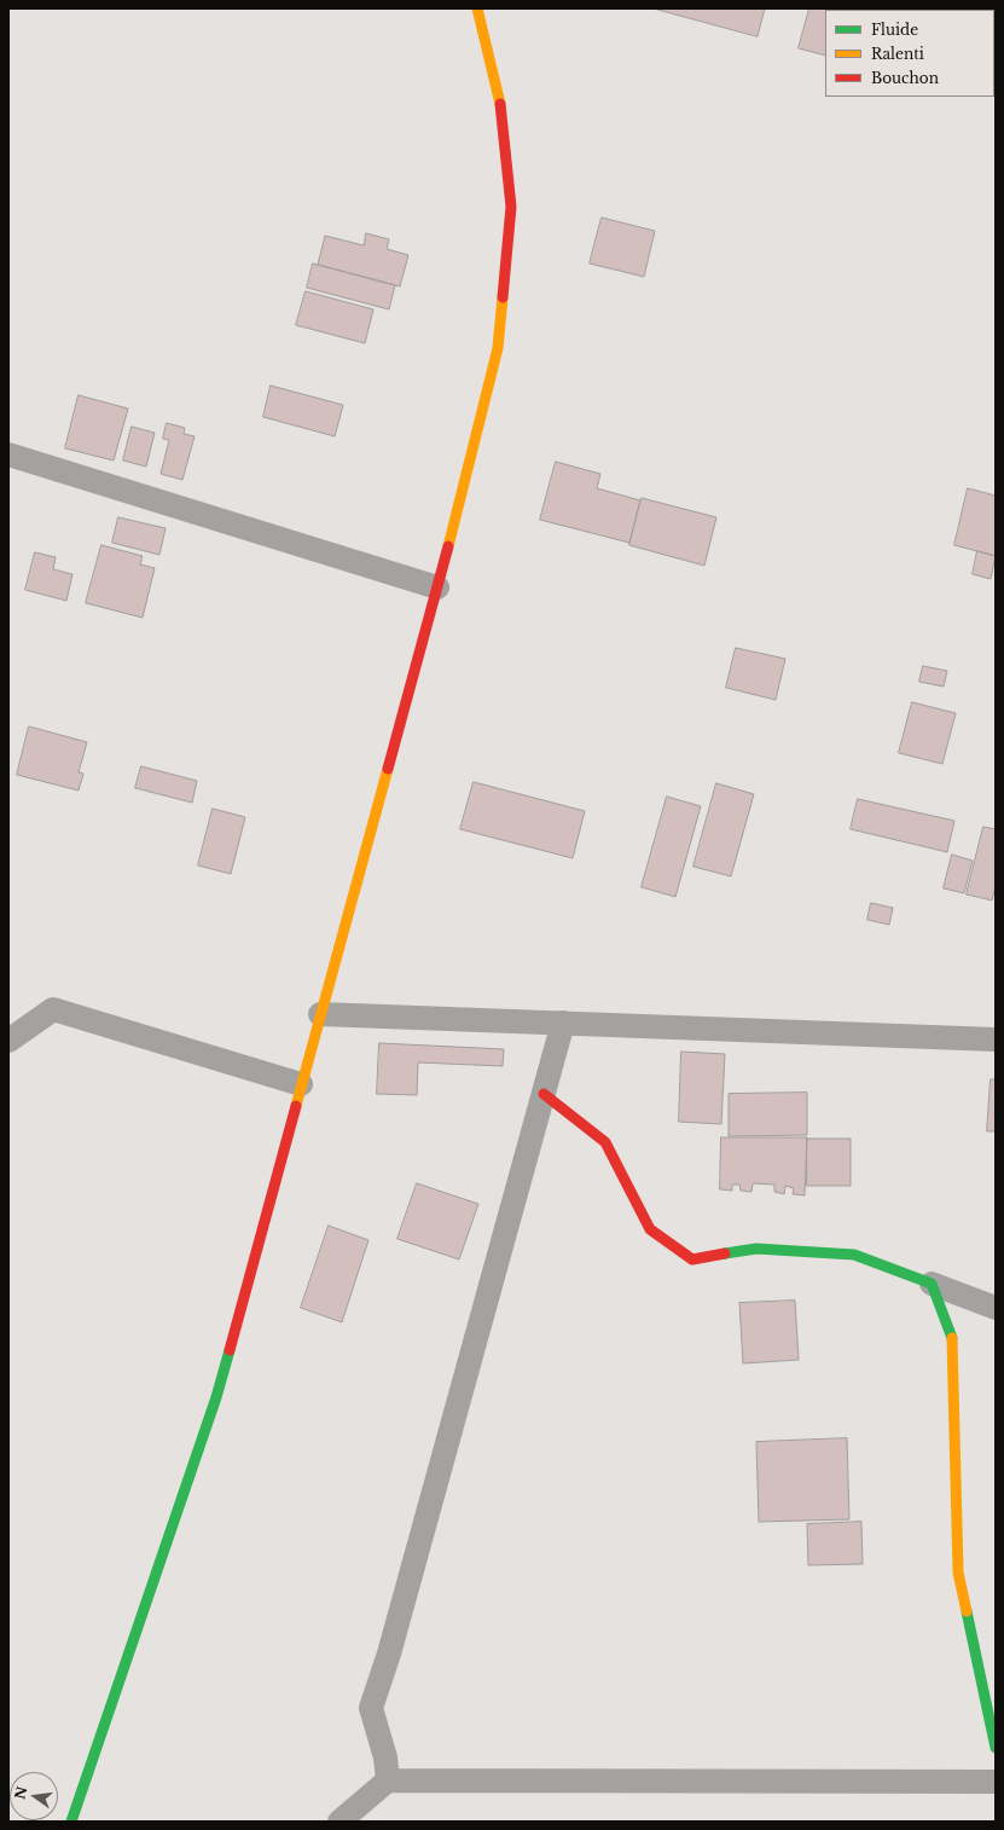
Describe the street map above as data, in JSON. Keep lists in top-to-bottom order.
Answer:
{
  "legend": ["Fluide", "Ralenti", "Bouchon"],
  "north": "left"
}
